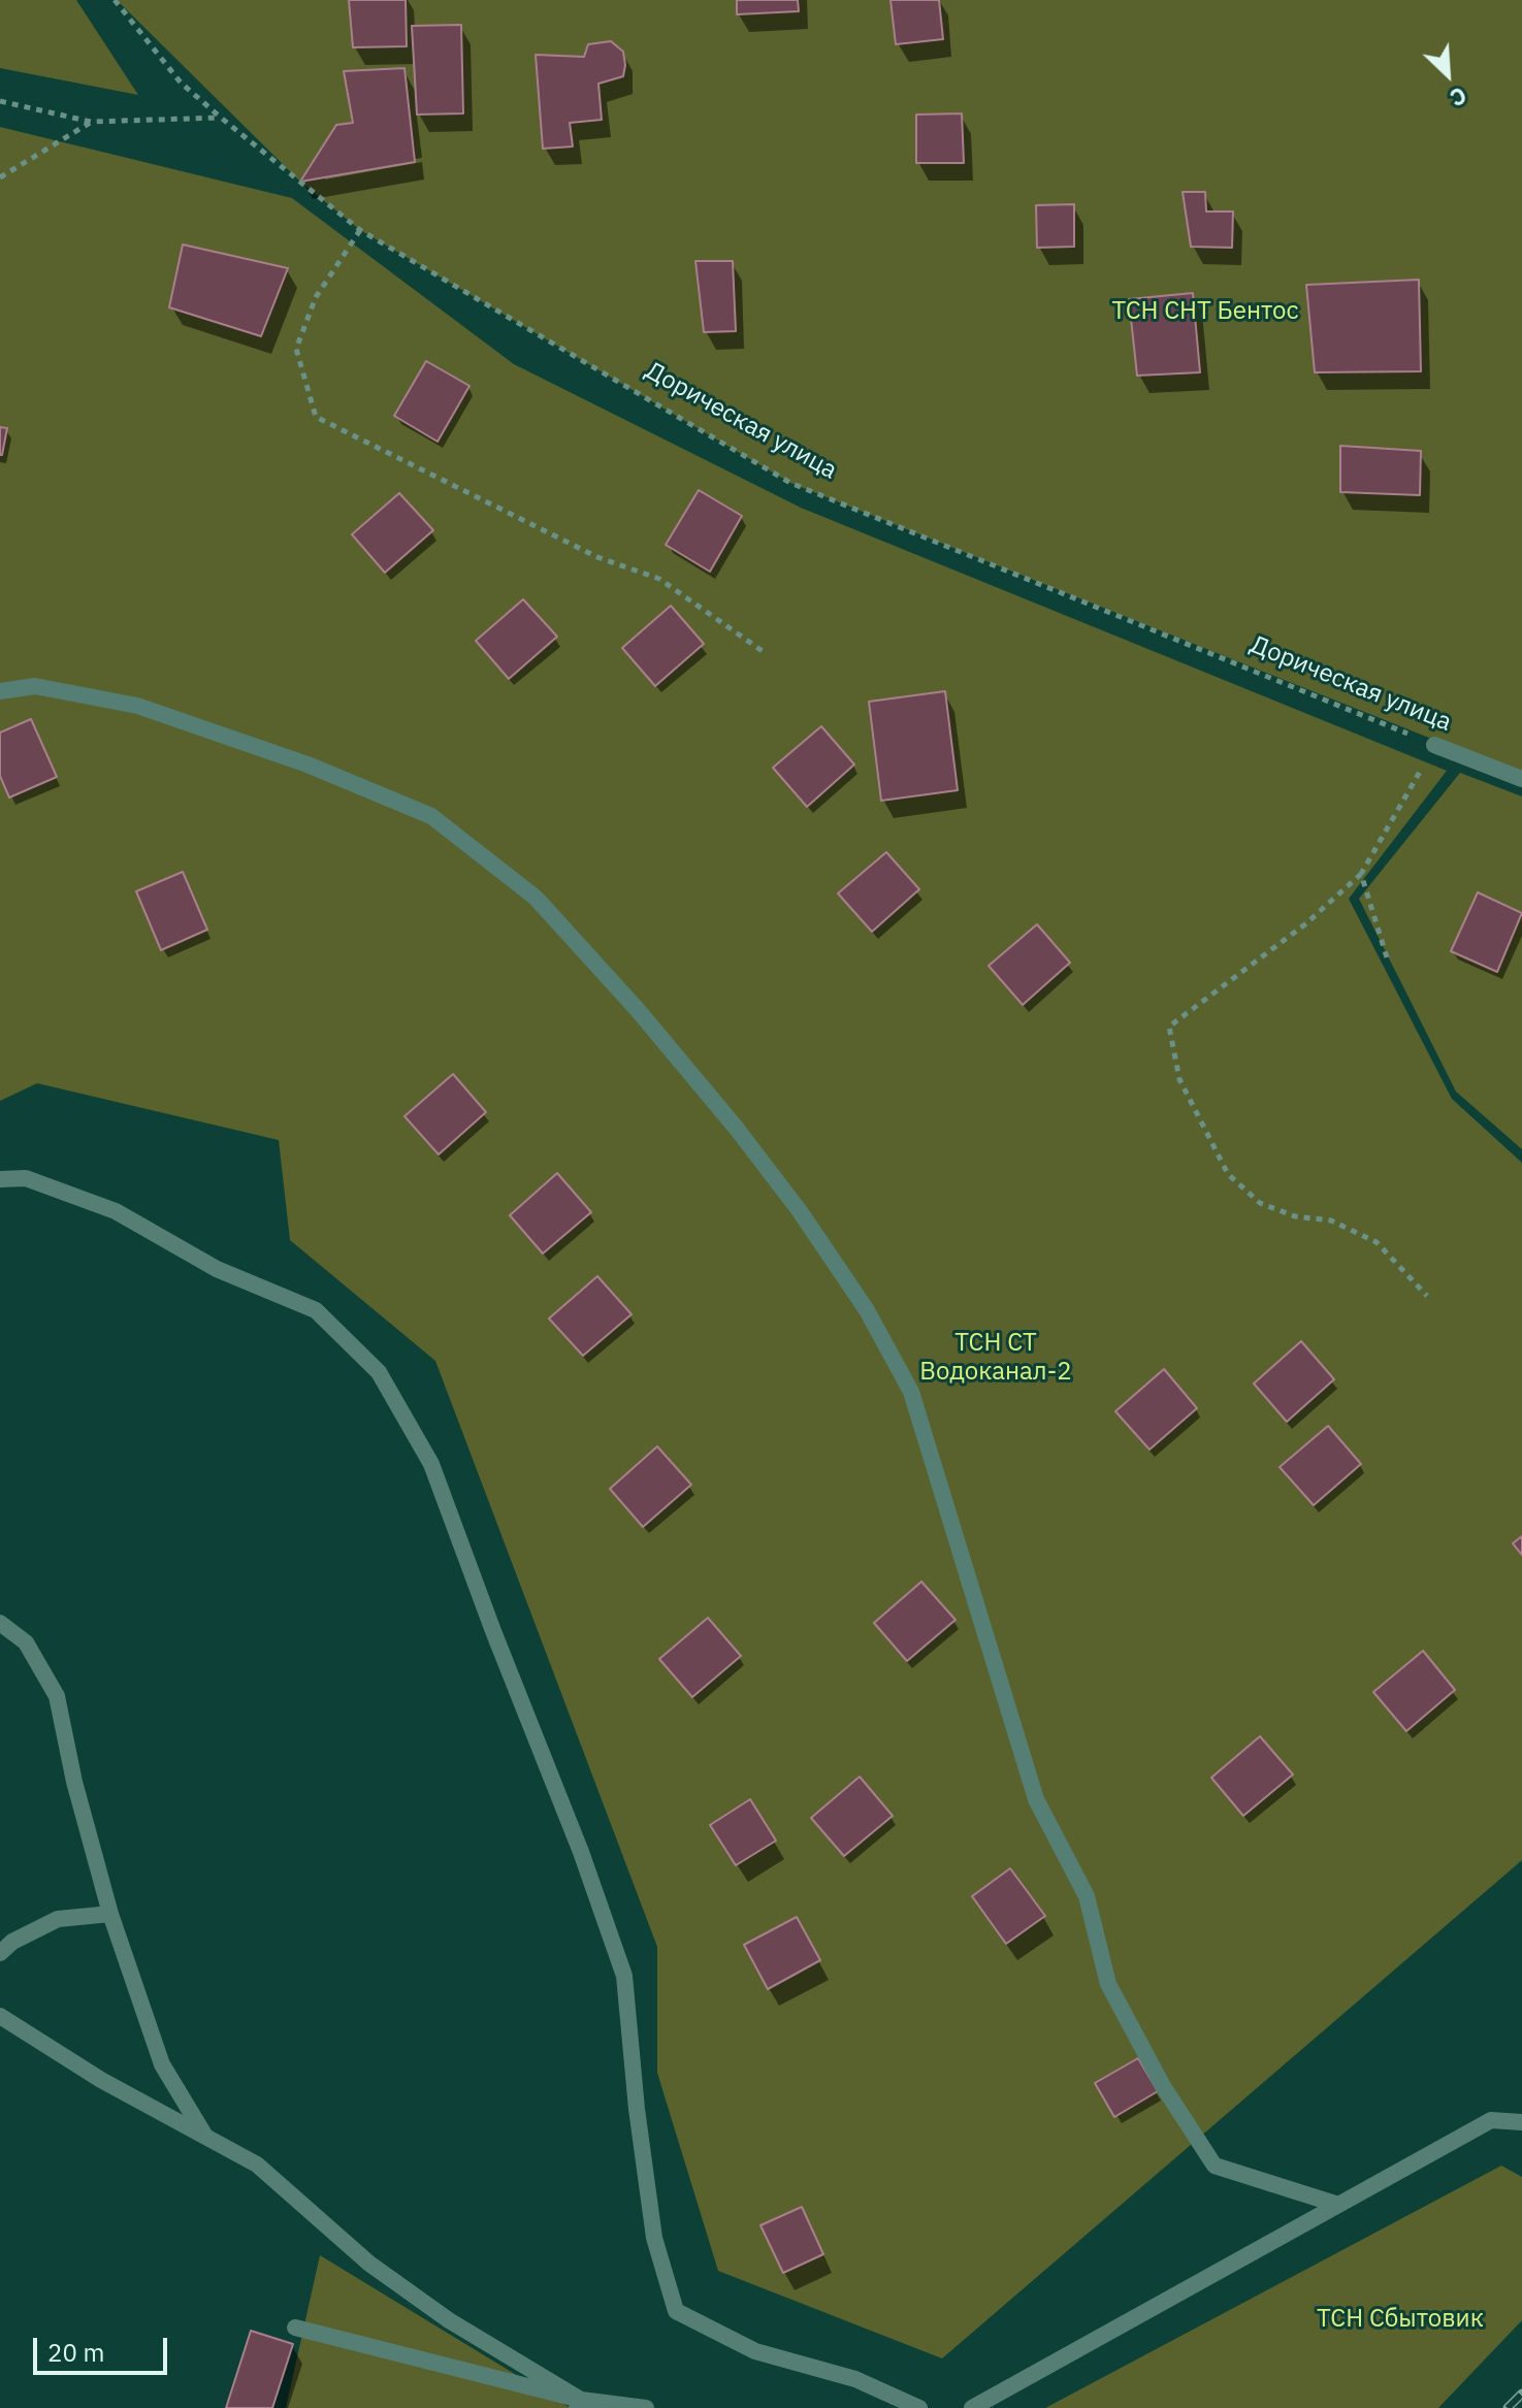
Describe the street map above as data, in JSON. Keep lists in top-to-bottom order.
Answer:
{
  "streets": {
    "lane": ["Дорическая улица"]
  },
  "parks": ["ТСН СНТ Бентос", "ТСН СТ Водоканал-2", "ТСН Сбытовик"],
  "scale_bar": "20 m",
  "north": "bottom right"
}
